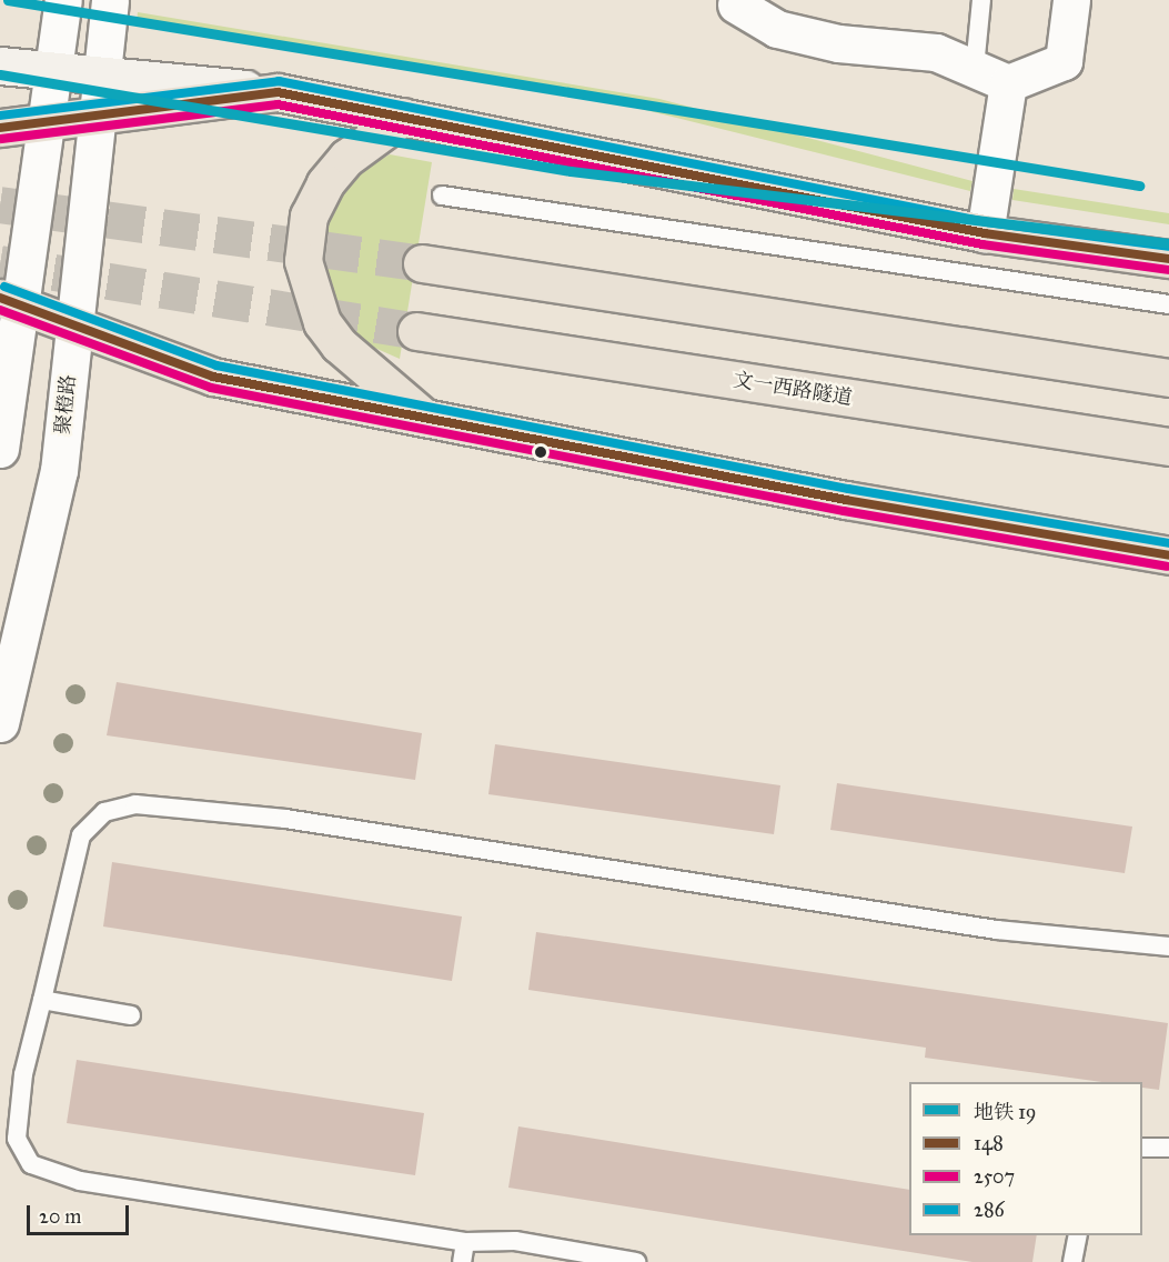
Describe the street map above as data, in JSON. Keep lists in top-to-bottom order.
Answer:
{
  "streets": {
    "main road": ["文一西路隧道"],
    "street": ["聚橙路"]
  },
  "lines": [
    "metro line 19",
    "transit line 286",
    "transit line 148",
    "transit line 2507"
  ],
  "legend": [
    "地铁 19",
    "148",
    "2507",
    "286"
  ],
  "scale_bar": "20 m"
}
